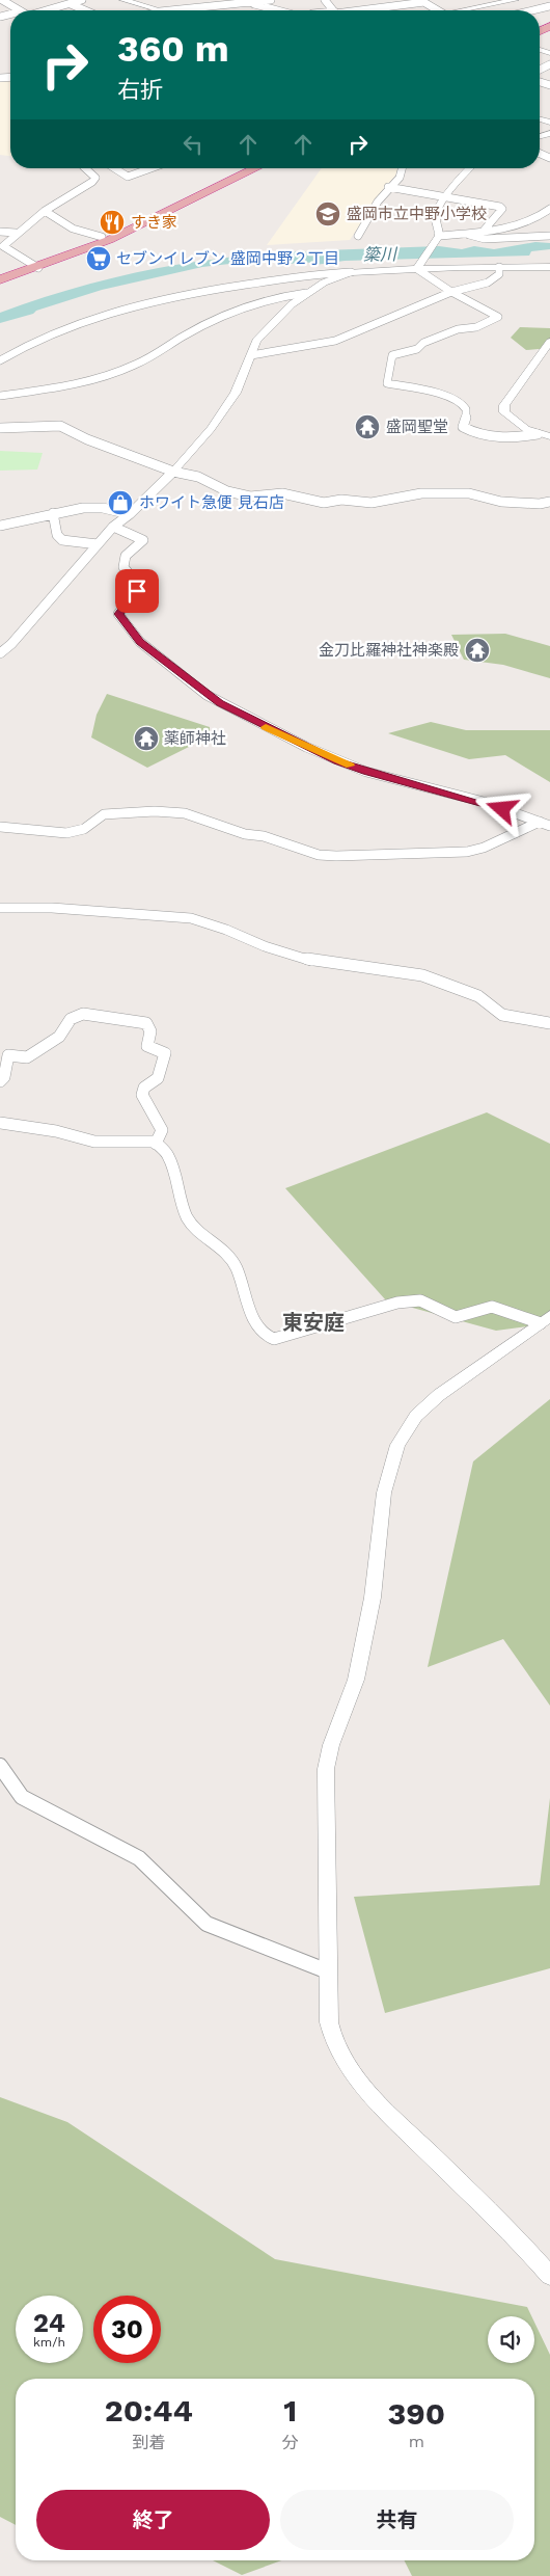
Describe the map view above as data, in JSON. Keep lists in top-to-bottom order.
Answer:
{
  "districts": ["東安庭"],
  "water": ["簗川"],
  "places": {
    "school or university": ["盛岡市立中野小学校"],
    "restaurant": ["すき家"],
    "supermarket": ["セブンイレブン 盛岡中野２丁目"],
    "temple": ["盛岡聖堂", "金刀比羅神社神楽殿", "薬師神社"],
    "shop": ["ホワイト急便 見石店"]
  },
  "page": {
    "turn": ["360 m", "右折"],
    "speed": "24 km/h",
    "limit": "30",
    "eta": [
      "20:44",
      "到着",
      "1",
      "分",
      "390",
      "m"
    ],
    "buttons": ["終了", "共有"]
  }
}
